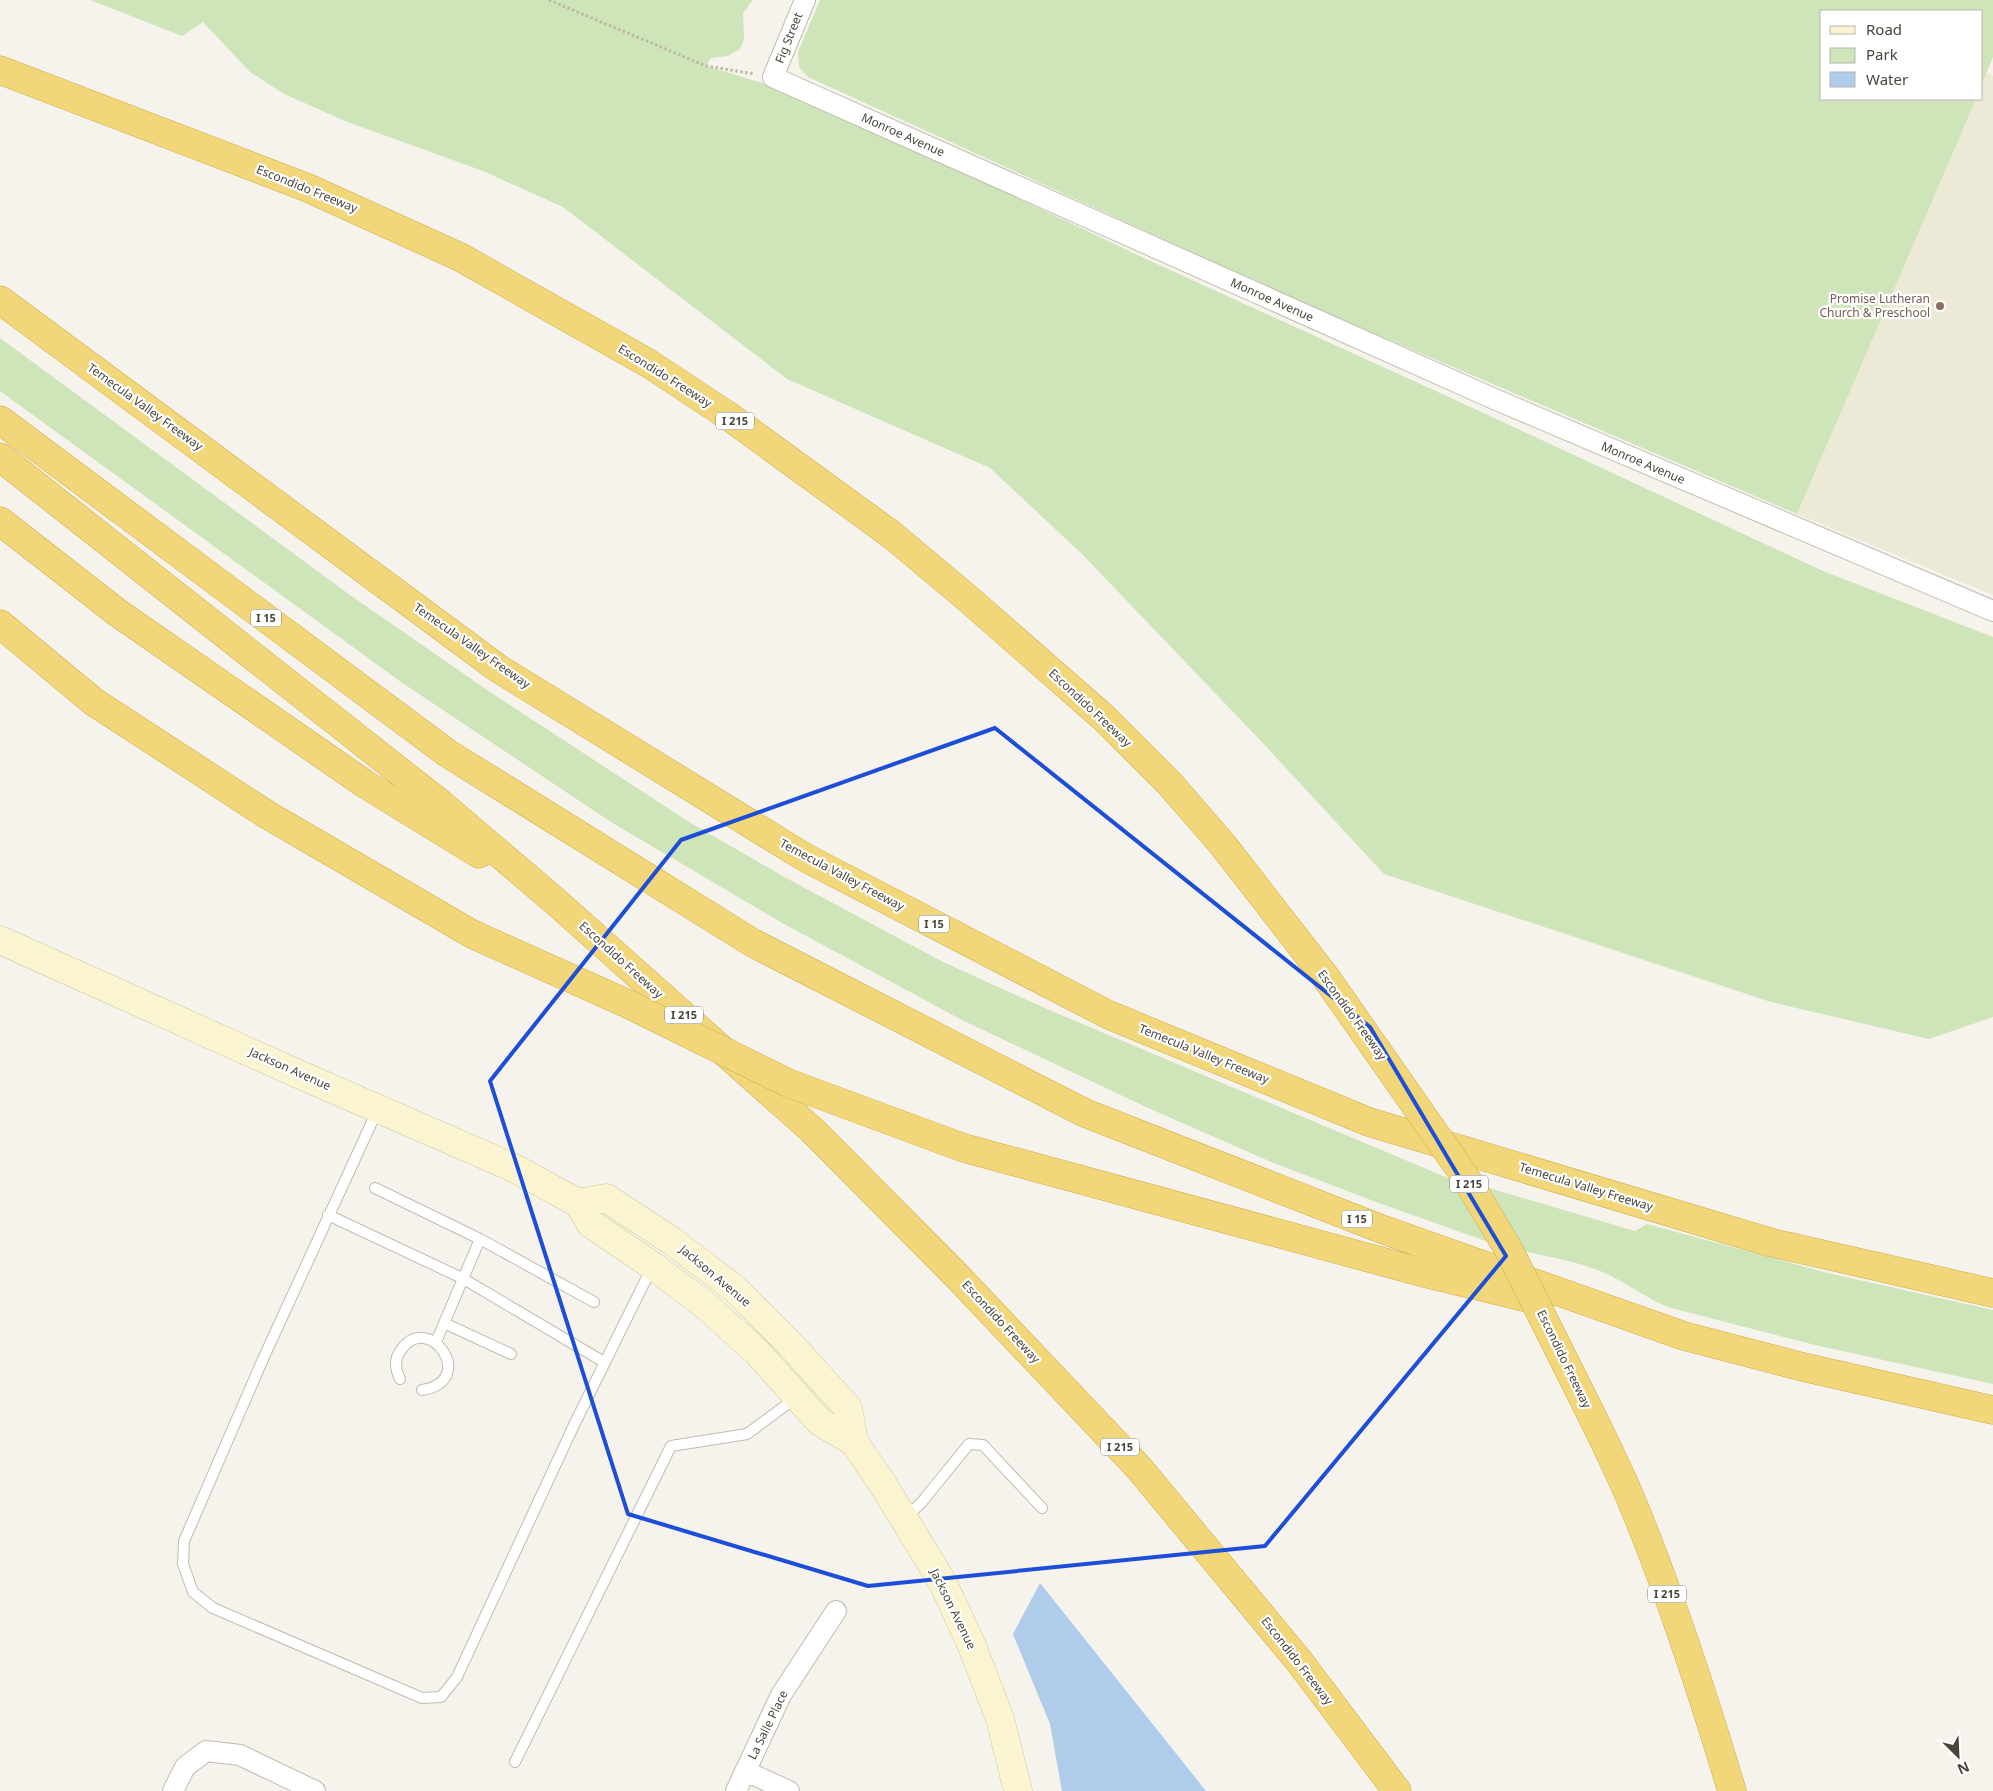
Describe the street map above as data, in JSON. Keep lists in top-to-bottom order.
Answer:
{
  "streets": {
    "highway": [
      "Escondido Freeway",
      "Temecula Valley Freeway",
      "I 215",
      "I 15"
    ],
    "main road": ["Jackson Avenue"],
    "street": ["Fig Street", "Monroe Avenue", "La Salle Place"]
  },
  "crossings": [
    ["Fig Street", "Monroe Avenue"]
  ],
  "places": ["Promise Lutheran Church & Preschool"],
  "legend": ["Road", "Park", "Water"],
  "north": "bottom right"
}
